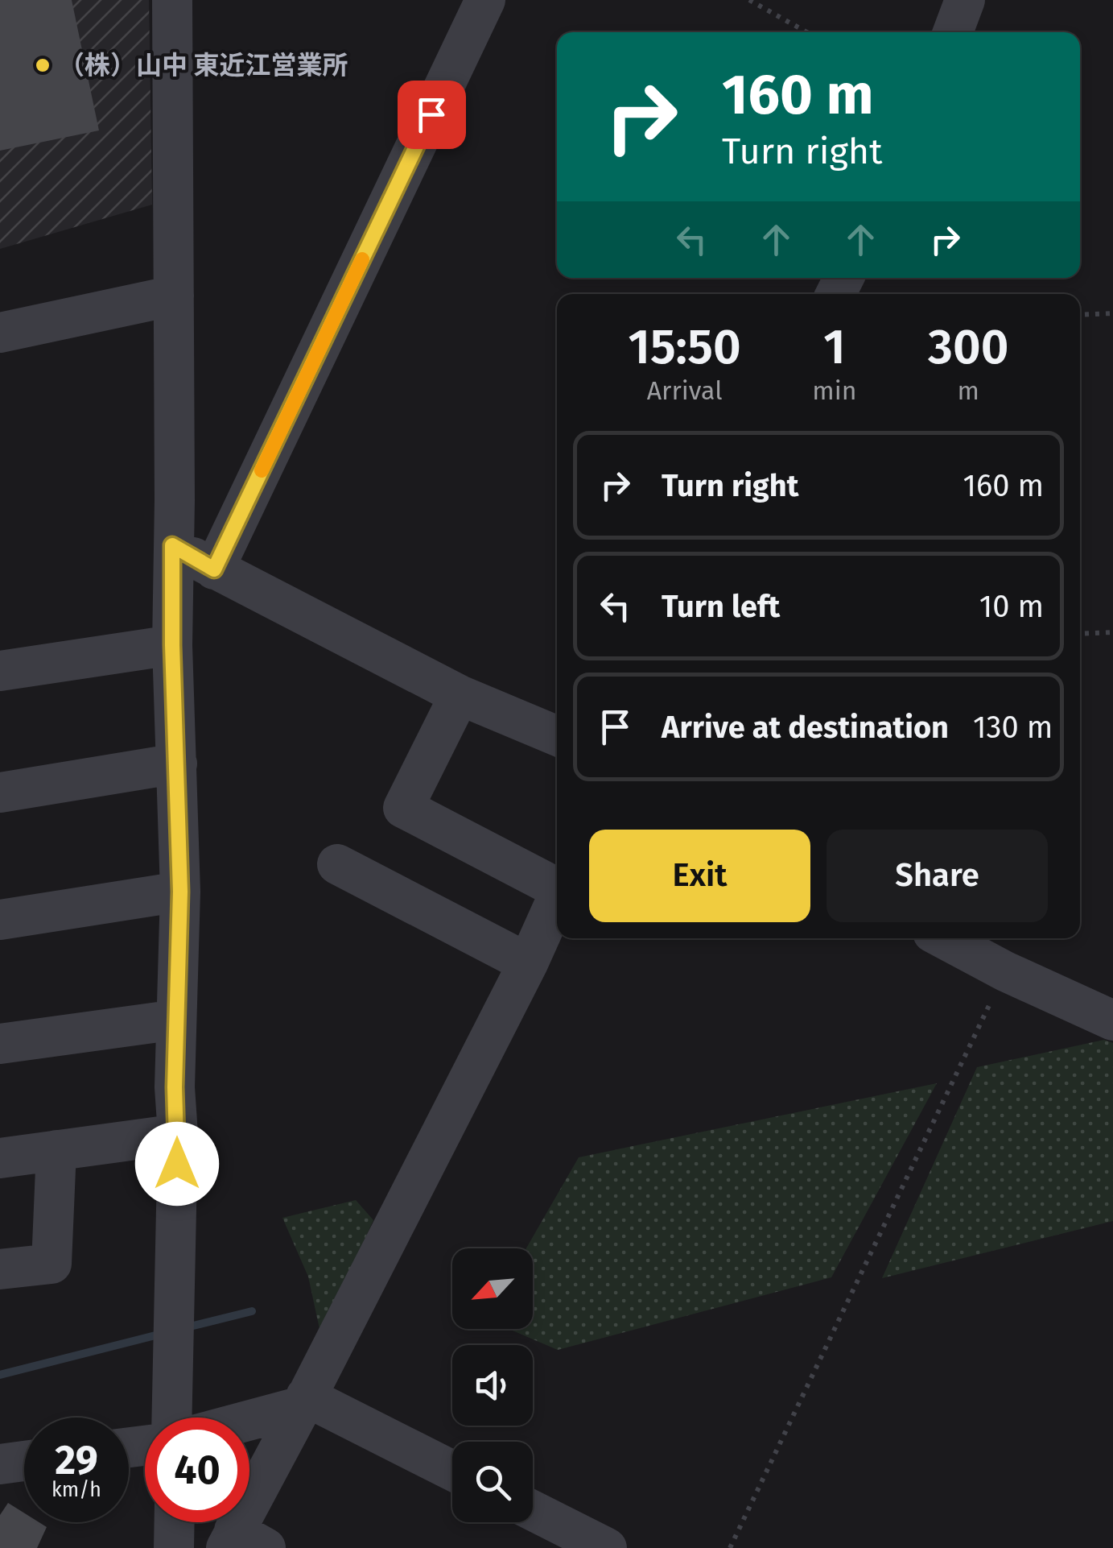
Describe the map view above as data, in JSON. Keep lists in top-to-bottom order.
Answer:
{
  "places": ["（株）山中 東近江営業所"],
  "north": "bottom left",
  "page": {
    "turn": ["160 m", "Turn right"],
    "eta": [
      "15:50",
      "Arrival",
      "1",
      "min",
      "300",
      "m"
    ],
    "list": [
      {
        "name": "Turn right",
        "value": "160 m"
      },
      {
        "name": "Turn left",
        "value": "10 m"
      },
      {
        "name": "Arrive at destination",
        "value": "130 m"
      }
    ],
    "buttons": ["Exit", "Share"],
    "speed": "29 km/h",
    "limit": "40"
  }
}
